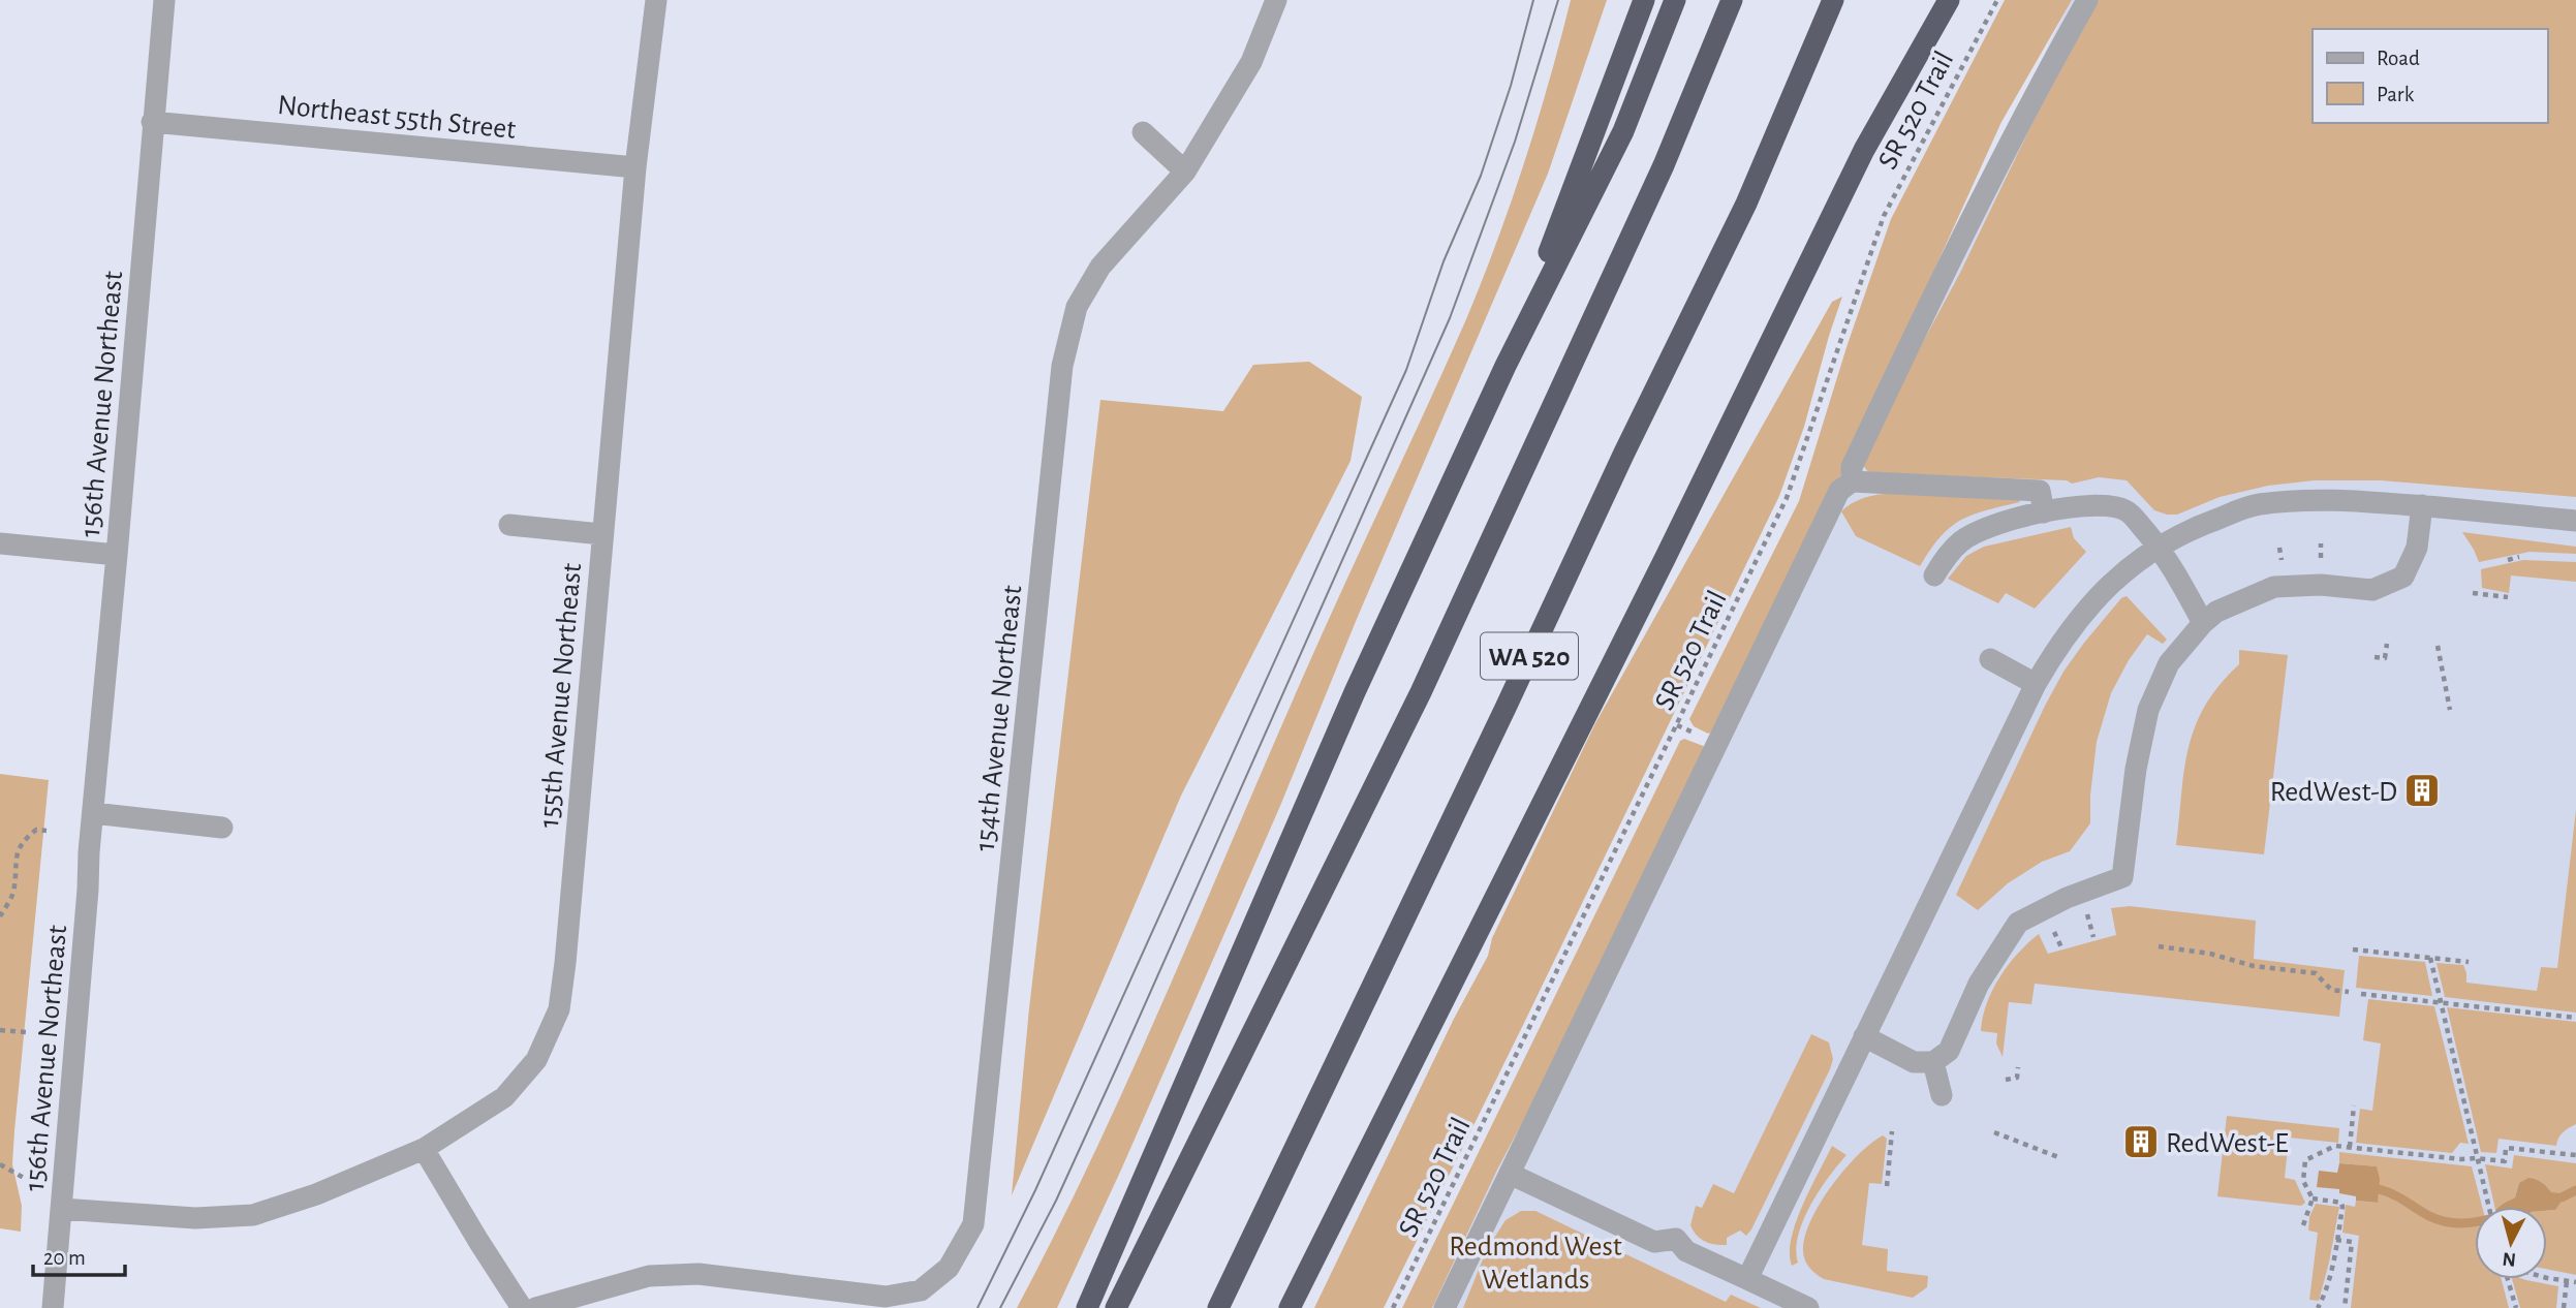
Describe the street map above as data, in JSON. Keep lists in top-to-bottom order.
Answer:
{
  "streets": {
    "highway": ["WA 520"],
    "street": [
      "Northeast 55th Street",
      "156th Avenue Northeast",
      "155th Avenue Northeast",
      "154th Avenue Northeast"
    ],
    "path": ["SR 520 Trail"]
  },
  "crossings": [
    ["Northeast 55th Street", "156th Avenue Northeast"],
    ["Northeast 55th Street", "155th Avenue Northeast"],
    ["156th Avenue Northeast", "155th Avenue Northeast"]
  ],
  "parks": ["Redmond West Wetlands"],
  "places": {
    "building": ["RedWest-D", "RedWest-E"]
  },
  "legend": ["Road", "Park"],
  "scale_bar": "20 m",
  "north": "bottom"
}
